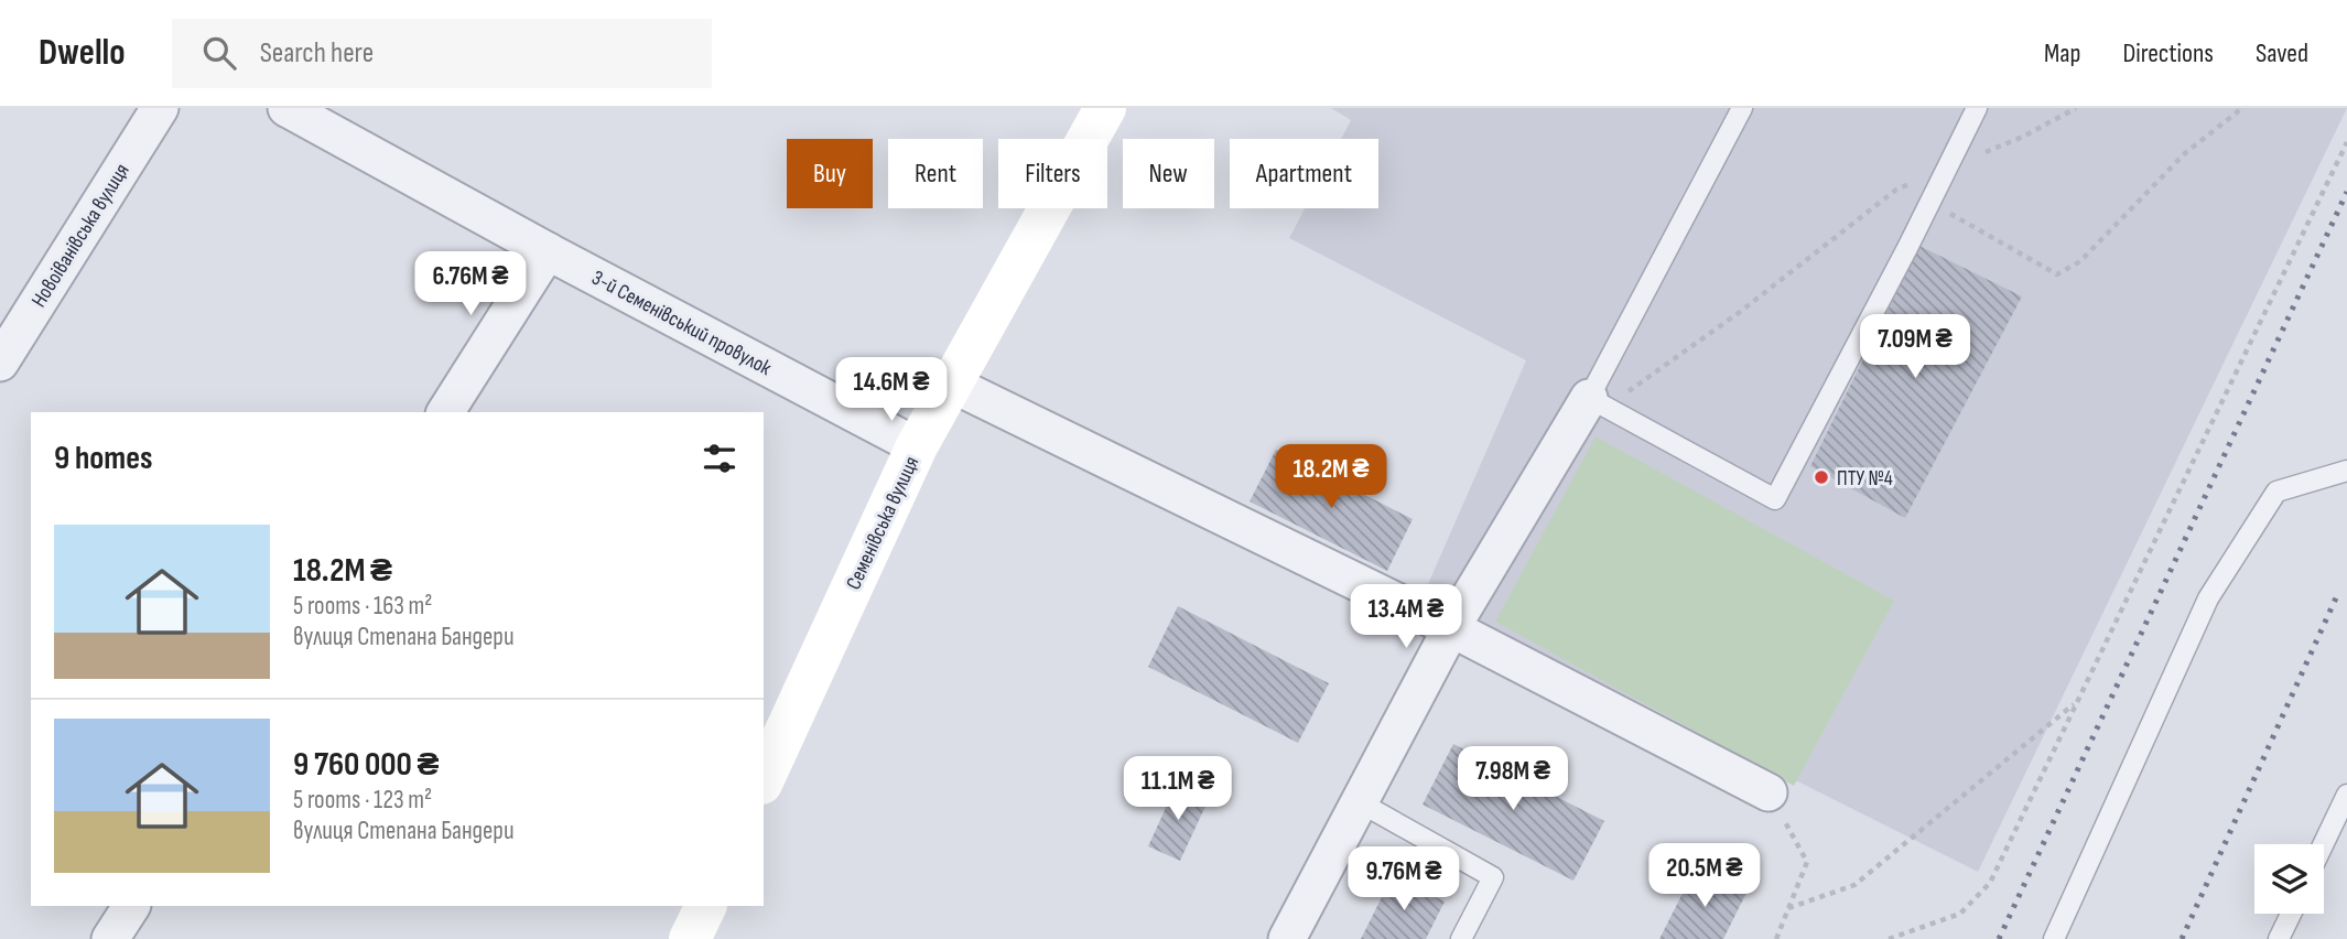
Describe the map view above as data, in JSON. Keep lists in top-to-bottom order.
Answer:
{
  "streets": {
    "street": ["Новоіванівська вулиця", "3-й Семенівський провулок", "Семенівська вулиця"]
  },
  "crossings": [
    ["3-й Семенівський провулок", "Семенівська вулиця"]
  ],
  "places": ["ПТУ №4"],
  "page": {
    "header": "Dwello",
    "search": "Search here",
    "nav": ["Map", "Directions", "Saved"],
    "chip": [
      "Buy",
      "Rent",
      "Filters",
      "New",
      "Apartment"
    ],
    "price": [
      "6.76M ₴",
      "7.09M ₴",
      "14.6M ₴",
      "18.2M ₴",
      "13.4M ₴",
      "7.98M ₴",
      "11.1M ₴",
      "20.5M ₴",
      "9.76M ₴"
    ],
    "heading": "9 homes",
    "list": [
      {
        "name": "18.2M ₴",
        "note": "5 rooms · 163 m² · вулиця Степана Бандери"
      },
      {
        "name": "9 760 000 ₴",
        "note": "5 rooms · 123 m² · вулиця Степана Бандери"
      }
    ]
  }
}
